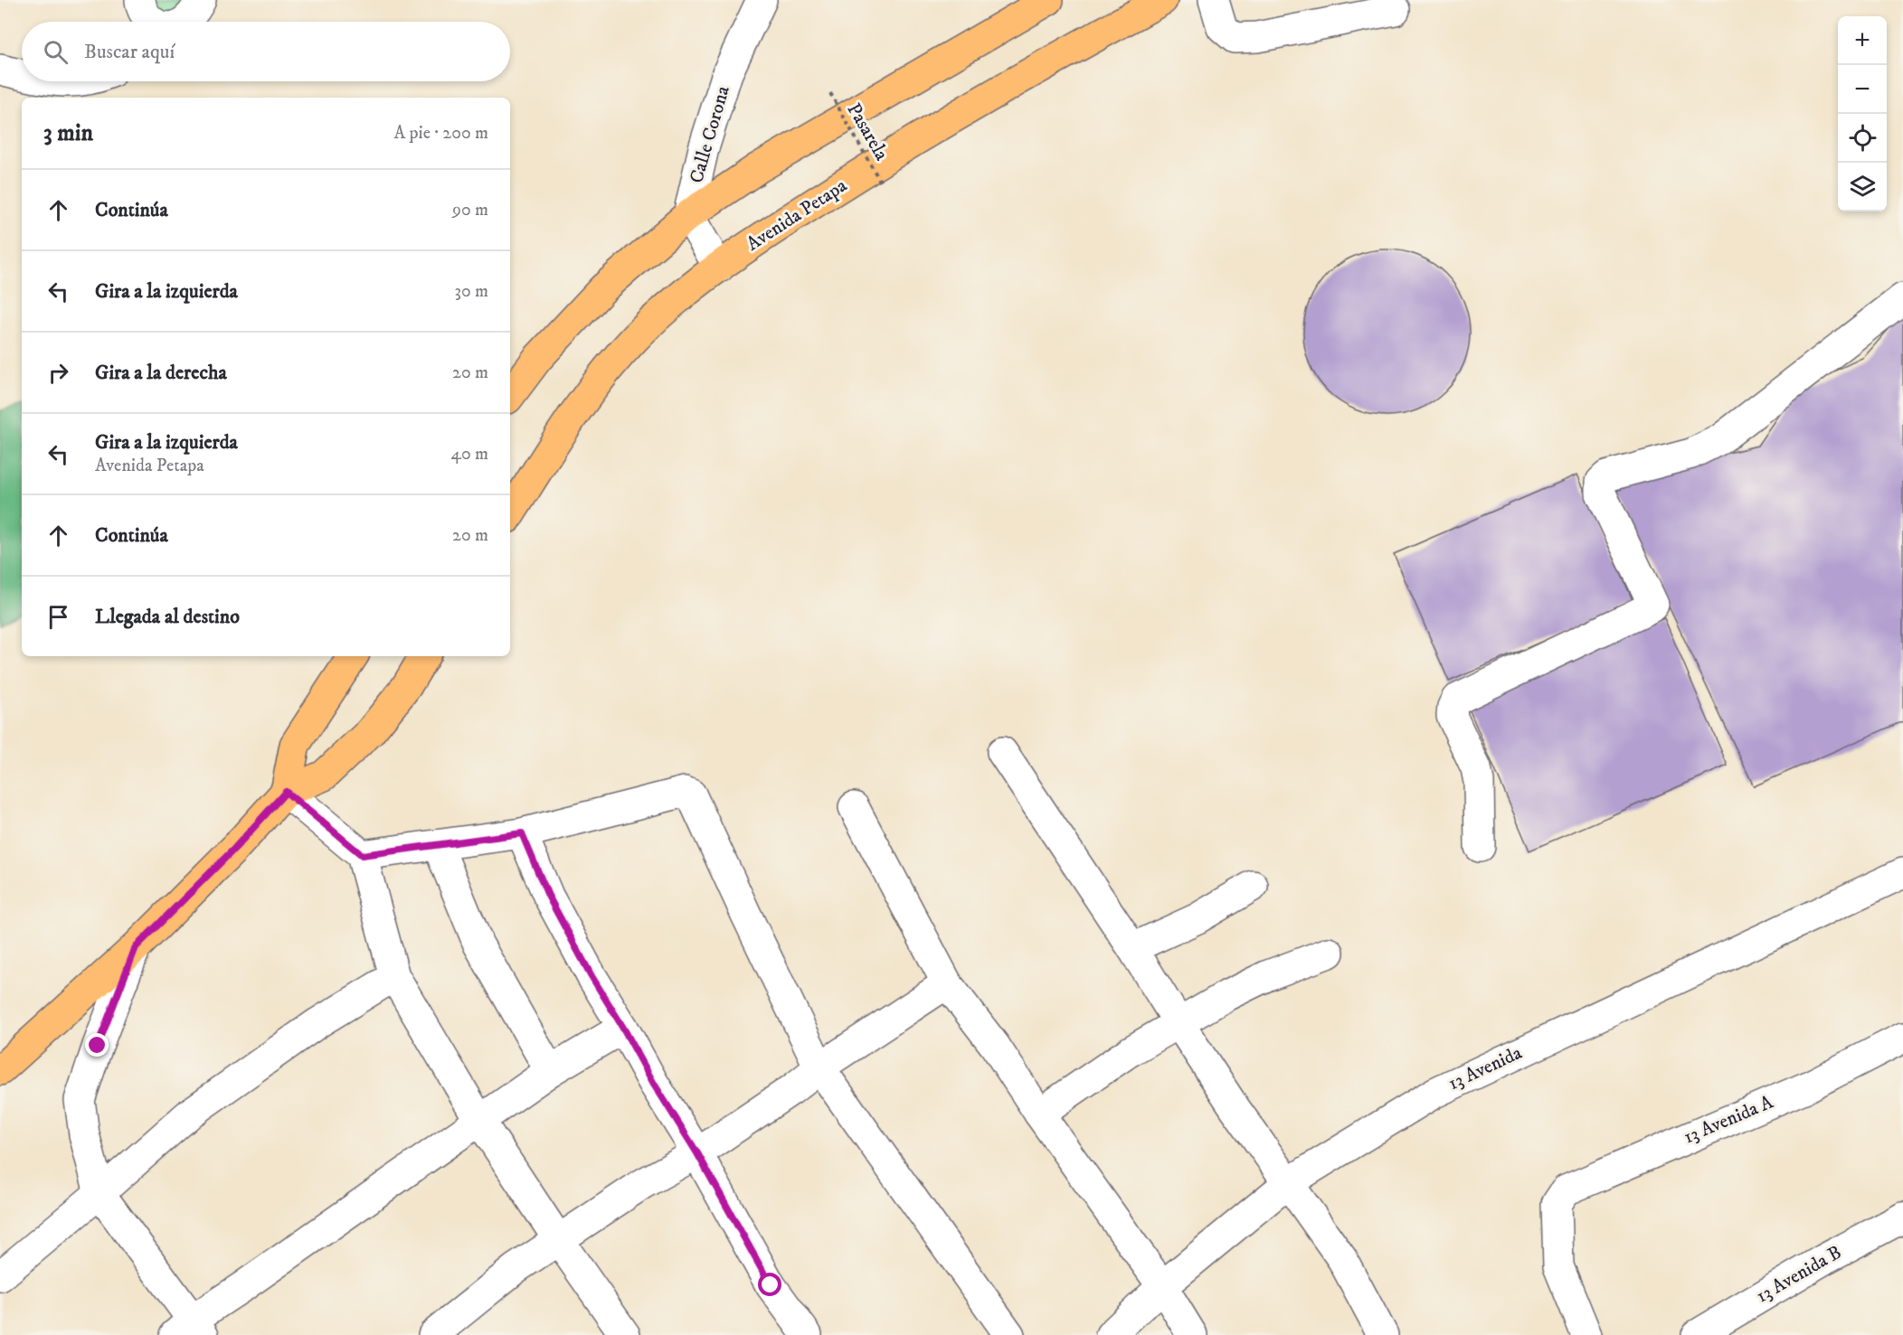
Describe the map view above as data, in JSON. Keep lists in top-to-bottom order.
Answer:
{
  "streets": {
    "main road": ["Avenida Petapa"],
    "street": [
      "Calle Corona",
      "13 Avenida",
      "13 Avenida A",
      "13 Avenida B"
    ],
    "path": ["Pasarela"]
  },
  "page": {
    "map_buttons": ["+", "−"],
    "search": "Buscar aquí",
    "heading": ["3 min", "A pie · 200 m"],
    "list": [
      ["Continúa", "90 m"],
      ["Gira a la izquierda", "30 m"],
      ["Gira a la derecha", "20 m"],
      ["Gira a la izquierda", "Avenida Petapa", "40 m"],
      ["Continúa", "20 m"],
      "Llegada al destino"
    ]
  }
}
